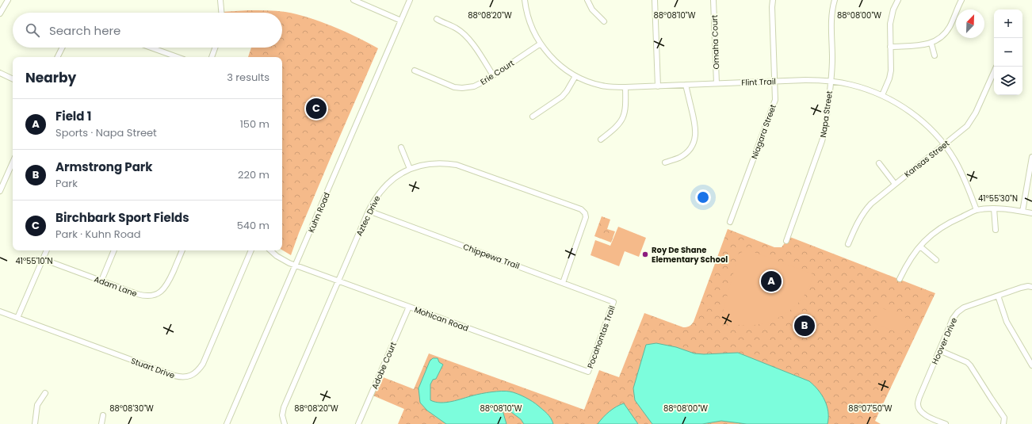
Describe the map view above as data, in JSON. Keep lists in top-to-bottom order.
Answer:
{
  "streets": {
    "street": [
      "Omaha Court",
      "Erie Court",
      "Flint Trail",
      "Napa Street",
      "Niagara Street",
      "Kansas Street",
      "Kuhn Road",
      "Aztec Drive",
      "Chippewa Trail",
      "Adam Lane",
      "Mohican Road",
      "Pocahontas Trail",
      "Hoover Drive",
      "Adobe Court",
      "Stuart Drive"
    ]
  },
  "crossings": [
    ["Omaha Court", "Flint Trail"],
    ["Erie Court", "Flint Trail"],
    ["Flint Trail", "Napa Street"],
    ["Flint Trail", "Niagara Street"],
    ["Flint Trail", "Kansas Street"],
    ["Kuhn Road", "Mohican Road"],
    ["Aztec Drive", "Chippewa Trail"],
    ["Aztec Drive", "Mohican Road"],
    ["Chippewa Trail", "Pocahontas Trail"],
    ["Mohican Road", "Pocahontas Trail"],
    ["Mohican Road", "Adobe Court"]
  ],
  "places": ["Roy De Shane Elementary School"],
  "north": "top right",
  "page": {
    "map_buttons": ["+", "−"],
    "search": "Search here",
    "heading": ["Nearby", "3 results"],
    "pins": ["C", "A", "B"],
    "list": [
      {
        "mark": "A",
        "name": "Field 1",
        "note": "Sports · Napa Street",
        "value": "150 m"
      },
      {
        "mark": "B",
        "name": "Armstrong Park",
        "note": "Park",
        "value": "220 m"
      },
      {
        "mark": "C",
        "name": "Birchbark Sport Fields",
        "note": "Park · Kuhn Road",
        "value": "540 m"
      }
    ]
  },
  "coordinates": [
    "88°08'20\"W",
    "88°08'10\"W",
    "88°08'00\"W",
    "41°55'30\"N",
    "41°55'10\"N",
    "88°08'30\"W",
    "88°07'50\"W"
  ]
}
